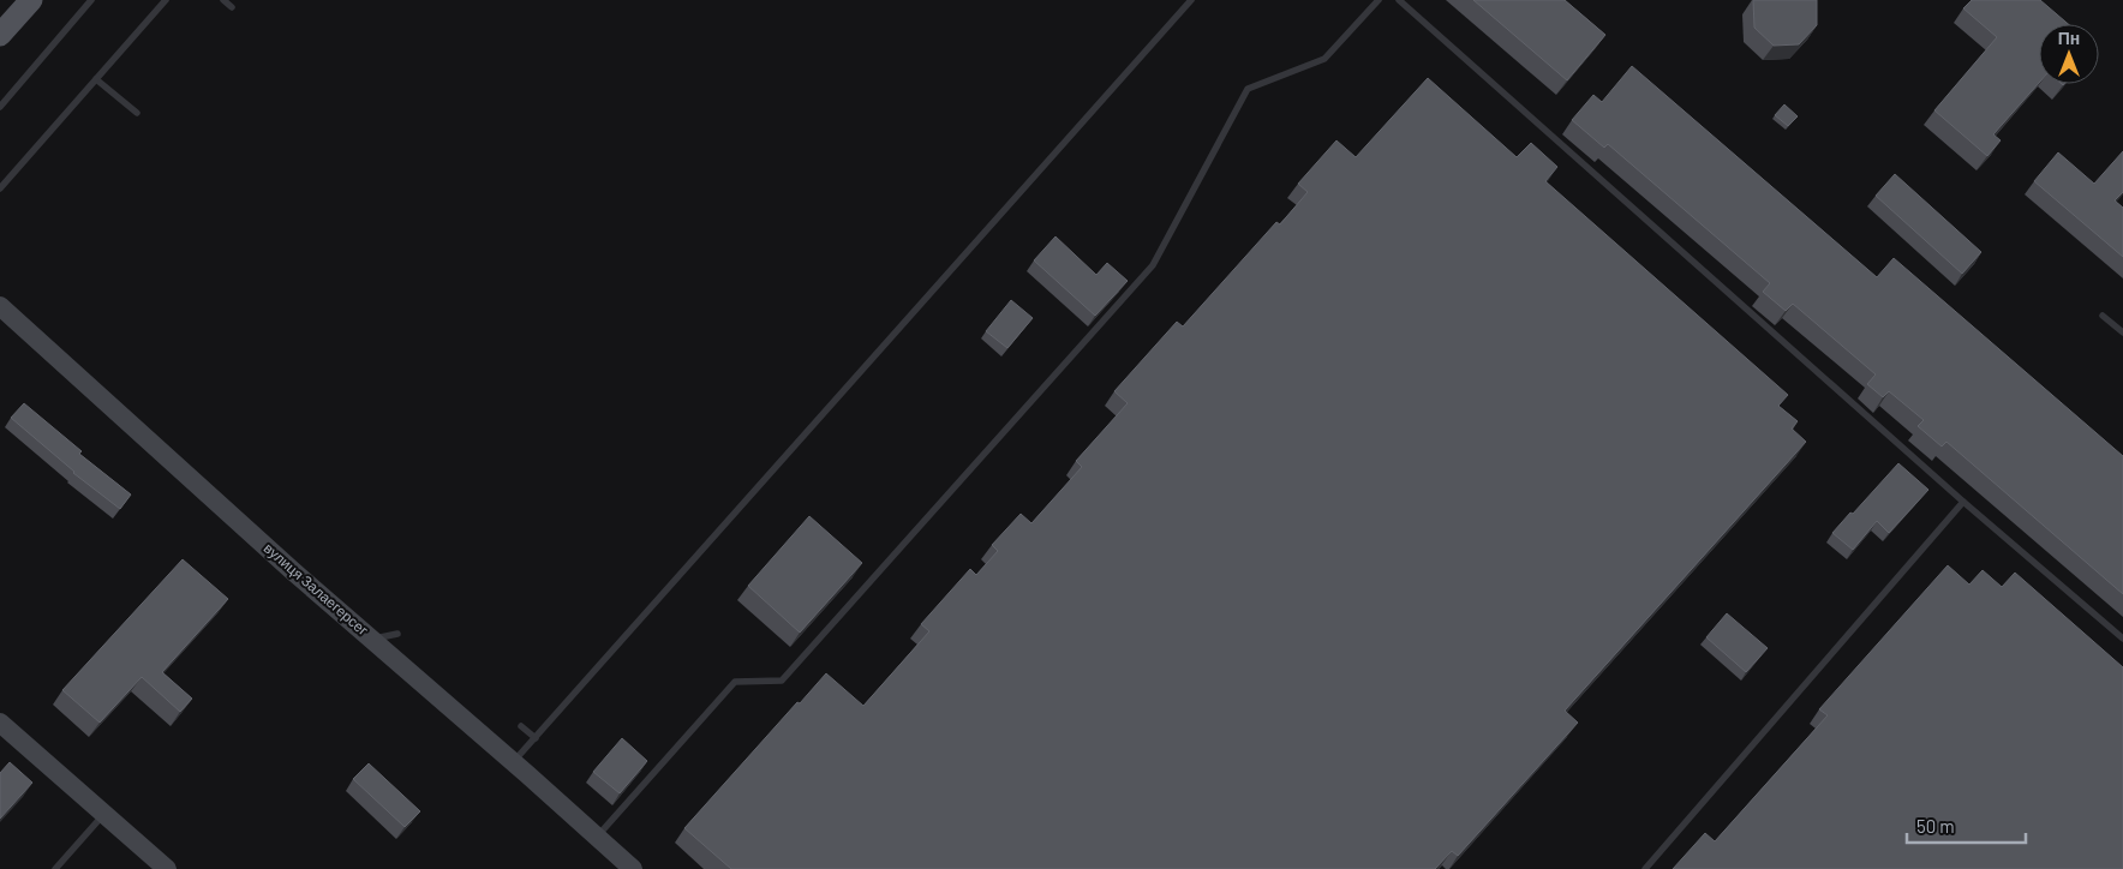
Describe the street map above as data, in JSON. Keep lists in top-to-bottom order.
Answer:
{
  "streets": {
    "main road": ["вулиця Залаегерсег"]
  },
  "scale_bar": "50 m",
  "north": "top"
}
